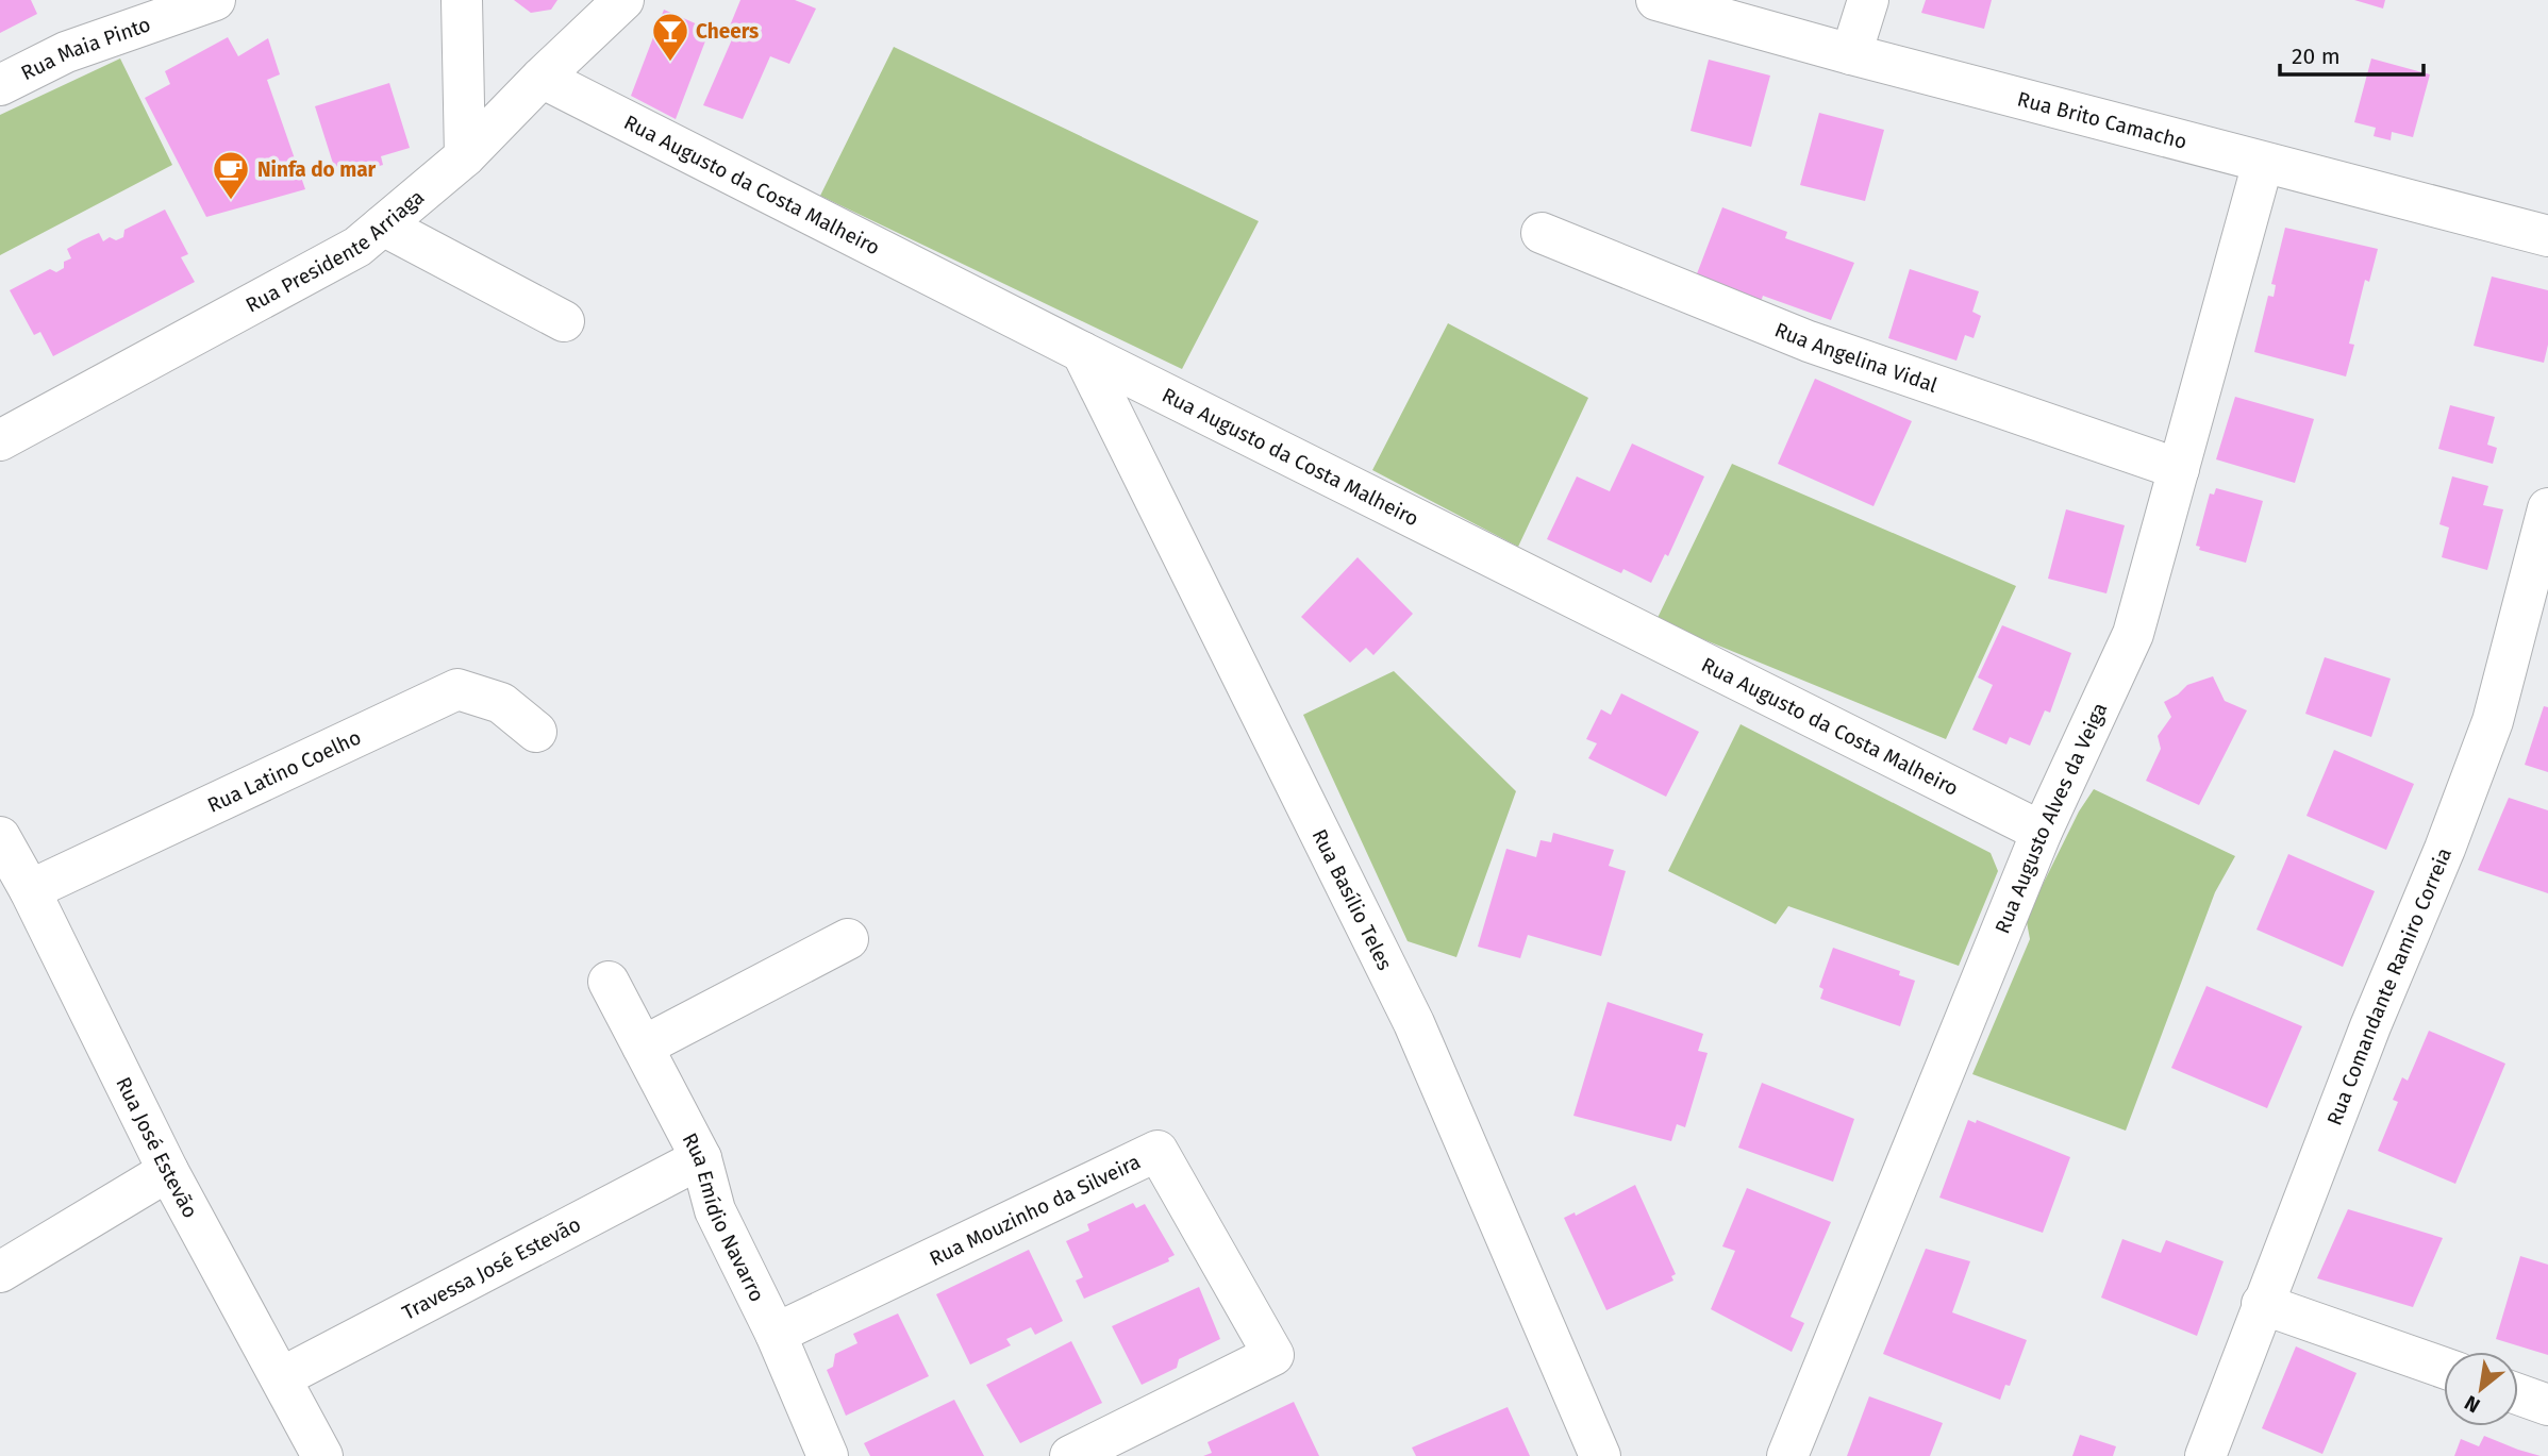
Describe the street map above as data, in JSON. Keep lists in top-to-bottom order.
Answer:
{
  "streets": {
    "street": [
      "Rua Maia Pinto",
      "Rua Brito Camacho",
      "Rua Augusto da Costa Malheiro",
      "Rua Presidente Arriaga",
      "Rua Angelina Vidal",
      "Rua Latino Coelho",
      "Rua Augusto Alves da Veiga",
      "Rua Basílio Teles",
      "Rua Comandante Ramiro Correia",
      "Rua José Estevão",
      "Rua Mouzinho da Silveira",
      "Rua Emídio Navarro",
      "Travessa José Estevão"
    ]
  },
  "crossings": [
    ["Rua Brito Camacho", "Rua Augusto Alves da Veiga"],
    ["Rua Augusto da Costa Malheiro", "Rua Presidente Arriaga"],
    ["Rua Augusto da Costa Malheiro", "Rua Augusto Alves da Veiga"],
    ["Rua Augusto da Costa Malheiro", "Rua Basílio Teles"],
    ["Rua Angelina Vidal", "Rua Augusto Alves da Veiga"],
    ["Rua Latino Coelho", "Rua José Estevão"],
    ["Rua José Estevão", "Travessa José Estevão"],
    ["Rua Mouzinho da Silveira", "Rua Emídio Navarro"],
    ["Rua Emídio Navarro", "Travessa José Estevão"]
  ],
  "places": {
    "bar": ["Cheers"],
    "cafe": ["Ninfa do mar"]
  },
  "scale_bar": "20 m",
  "north": "bottom left"
}
